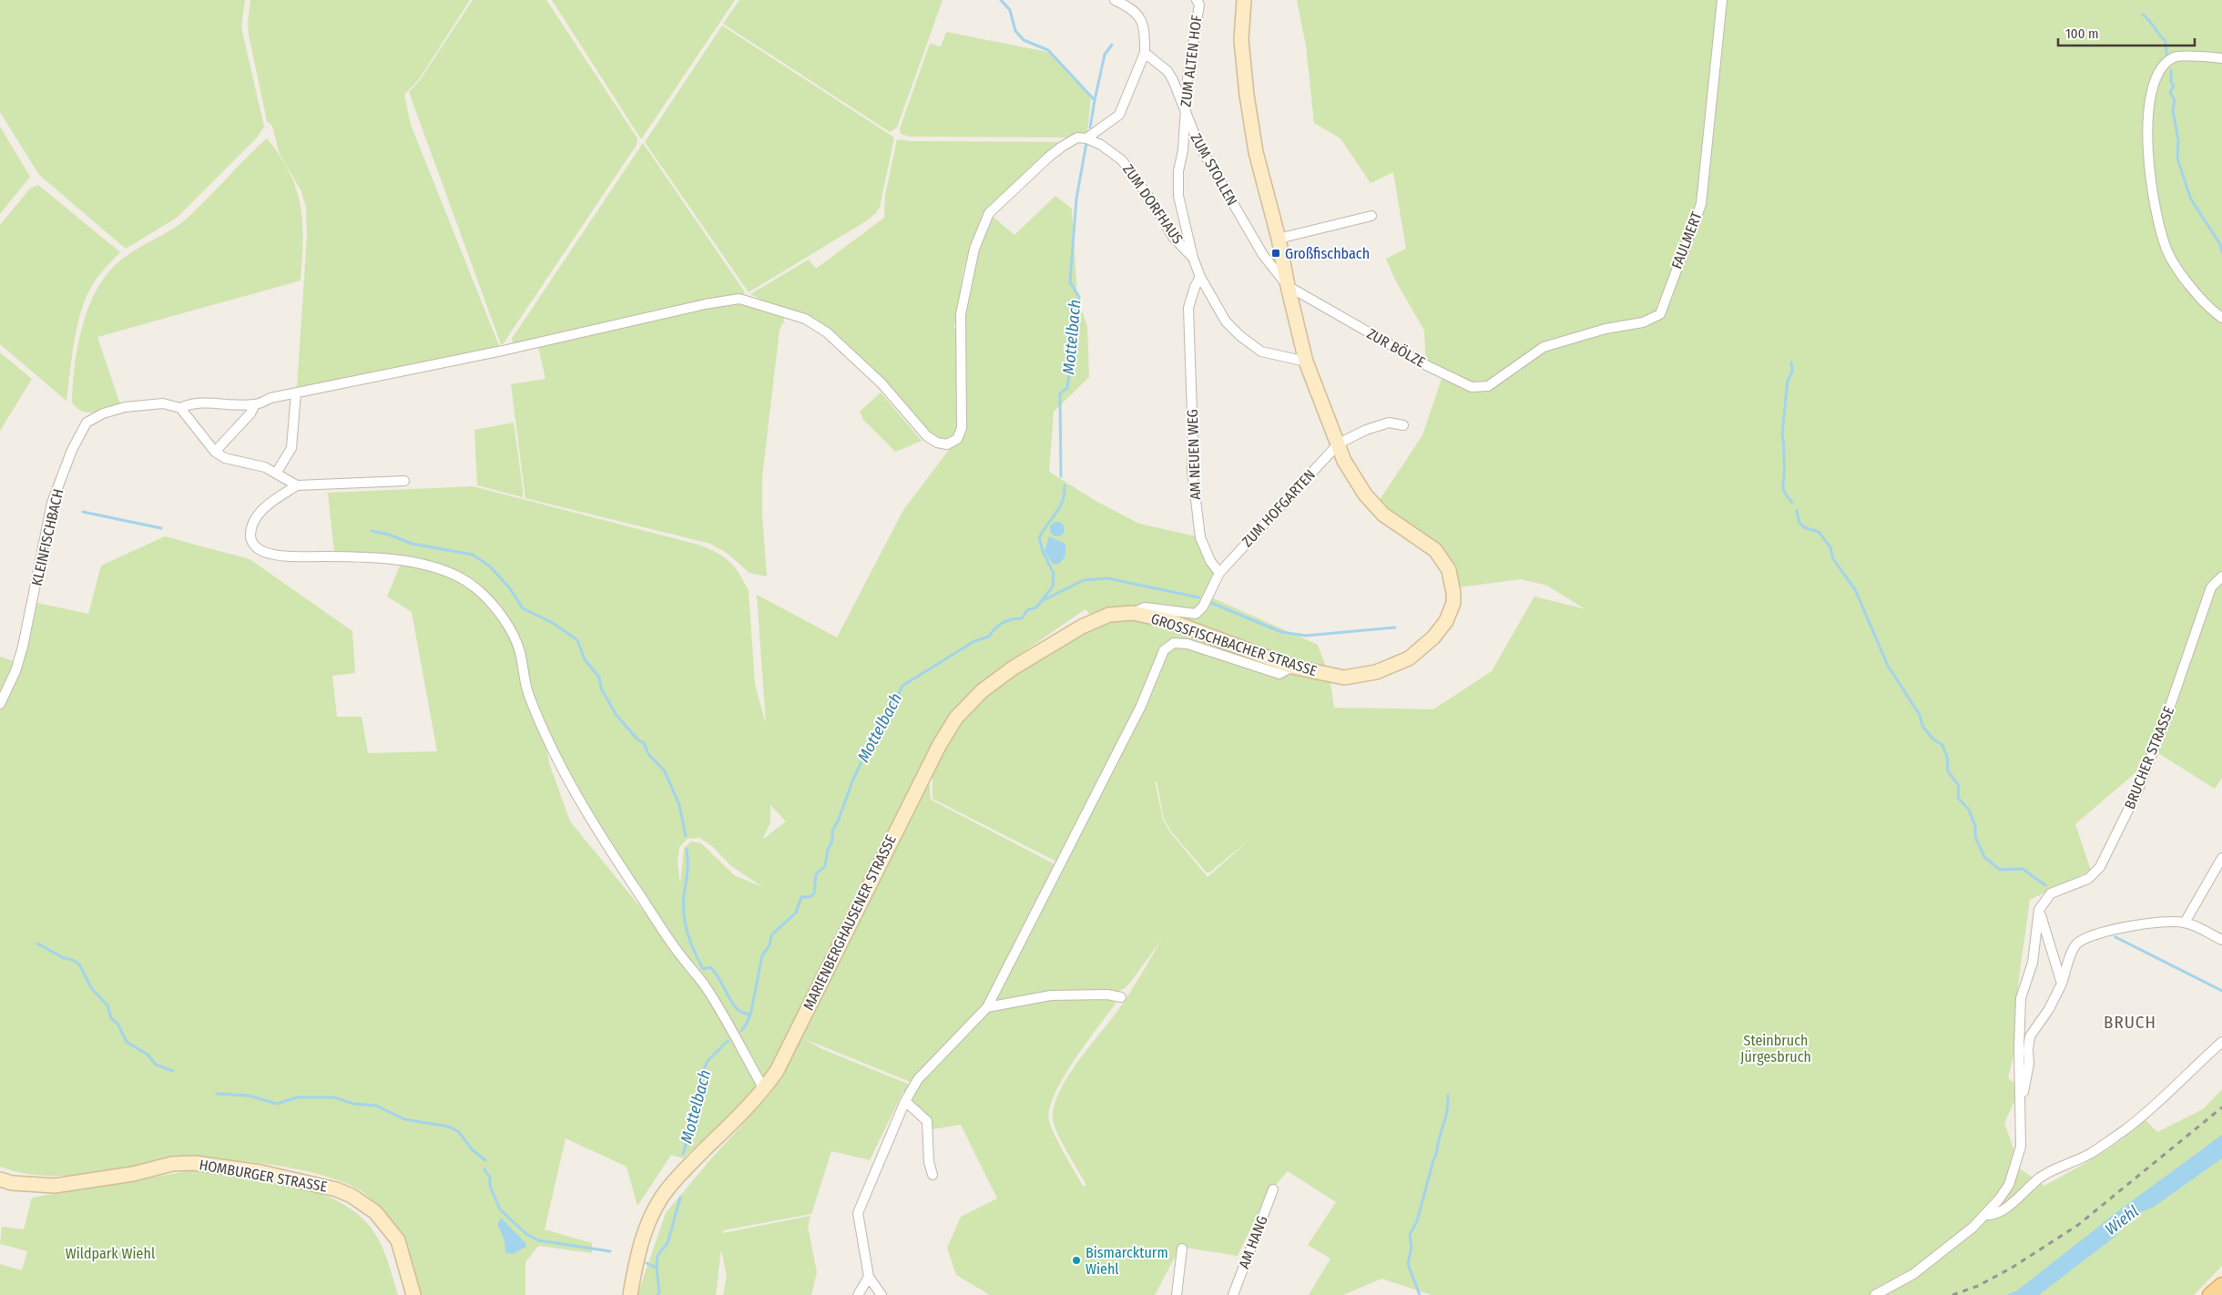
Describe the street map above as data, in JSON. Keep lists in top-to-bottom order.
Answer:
{
  "streets": {
    "main road": ["GROSSFISCHBACHER STRASSE", "MARIENBERGHAUSENER STRASSE", "HOMBURGER STRASSE"],
    "street": [
      "ZUM ALTEN HOF",
      "ZUM STOLLEN",
      "ZUM DORFHAUS",
      "FAULMERT",
      "ZUR BÖLZE",
      "AM NEUEN WEG",
      "ZUM HOFGARTEN",
      "KLEINFISCHBACH",
      "BRUCHER STRASSE",
      "AM HANG"
    ]
  },
  "crossings": [
    ["ZUM ALTEN HOF", "ZUM STOLLEN"],
    ["ZUM ALTEN HOF", "ZUM DORFHAUS"],
    ["ZUM STOLLEN", "ZUR BÖLZE"],
    ["ZUM STOLLEN", "GROSSFISCHBACHER STRASSE"],
    ["ZUM DORFHAUS", "AM NEUEN WEG"],
    ["ZUM DORFHAUS", "GROSSFISCHBACHER STRASSE"],
    ["FAULMERT", "ZUR BÖLZE"],
    ["ZUR BÖLZE", "GROSSFISCHBACHER STRASSE"],
    ["AM NEUEN WEG", "ZUM HOFGARTEN"],
    ["ZUM HOFGARTEN", "GROSSFISCHBACHER STRASSE"],
    ["GROSSFISCHBACHER STRASSE", "MARIENBERGHAUSENER STRASSE"]
  ],
  "districts": ["BRUCH"],
  "water": ["Mottelbach", "Wiehl"],
  "parks": ["Steinbruch Jürgesbruch", "Wildpark Wiehl"],
  "places": {
    "transit": ["Großfischbach"],
    "other": ["Bismarckturm Wiehl"]
  },
  "scale_bar": "100 m"
}
